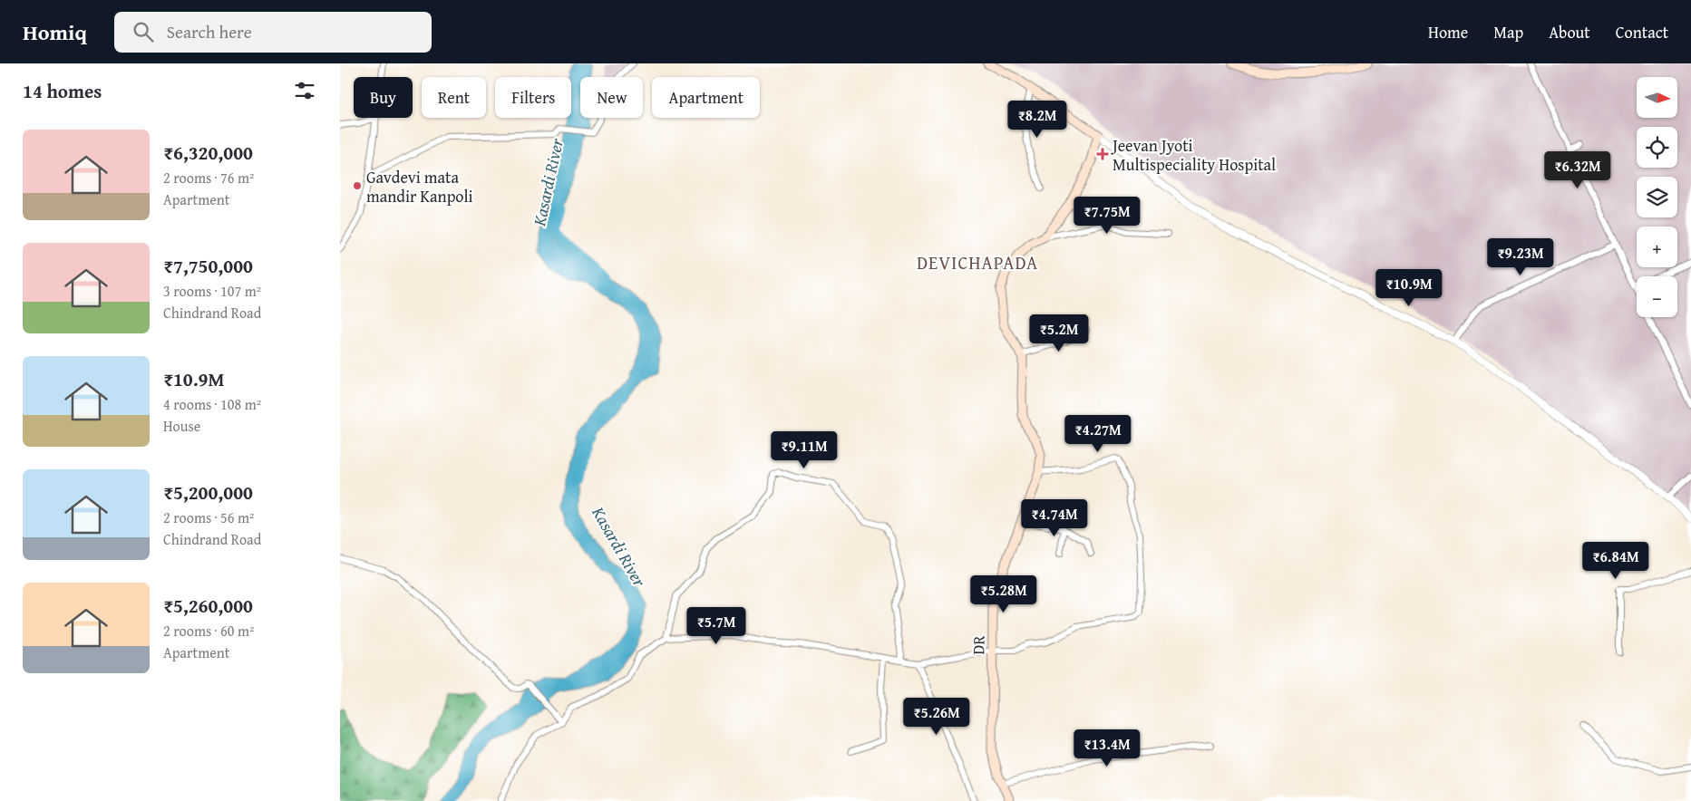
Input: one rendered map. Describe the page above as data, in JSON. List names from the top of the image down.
{
  "streets": {
    "main road": ["DR"]
  },
  "districts": ["DEVICHAPADA"],
  "water": ["Kasardi River"],
  "places": {
    "health": ["Jeevan Jyoti Multispeciality Hospital"],
    "other": ["Gavdevi mata mandir Kanpoli"]
  },
  "north": "right",
  "page": {
    "header": "Homiq",
    "search": "Search here",
    "nav": [
      "Home",
      "Map",
      "About",
      "Contact"
    ],
    "heading": "14 homes",
    "map_buttons": ["+", "−"],
    "chip": [
      "Buy",
      "Rent",
      "Filters",
      "New",
      "Apartment"
    ],
    "price": [
      "₹8.2M",
      "₹6.32M",
      "₹7.75M",
      "₹9.23M",
      "₹10.9M",
      "₹5.2M",
      "₹4.27M",
      "₹9.11M",
      "₹4.74M",
      "₹6.84M",
      "₹5.28M",
      "₹5.7M",
      "₹5.26M",
      "₹13.4M"
    ],
    "list": [
      {
        "name": "₹6,320,000",
        "note": "2 rooms · 76 m² · Apartment"
      },
      {
        "name": "₹7,750,000",
        "note": "3 rooms · 107 m² · Chindrand Road"
      },
      {
        "name": "₹10.9M",
        "note": "4 rooms · 108 m² · House"
      },
      {
        "name": "₹5,200,000",
        "note": "2 rooms · 56 m² · Chindrand Road"
      },
      {
        "name": "₹5,260,000",
        "note": "2 rooms · 60 m² · Apartment"
      }
    ]
  }
}
